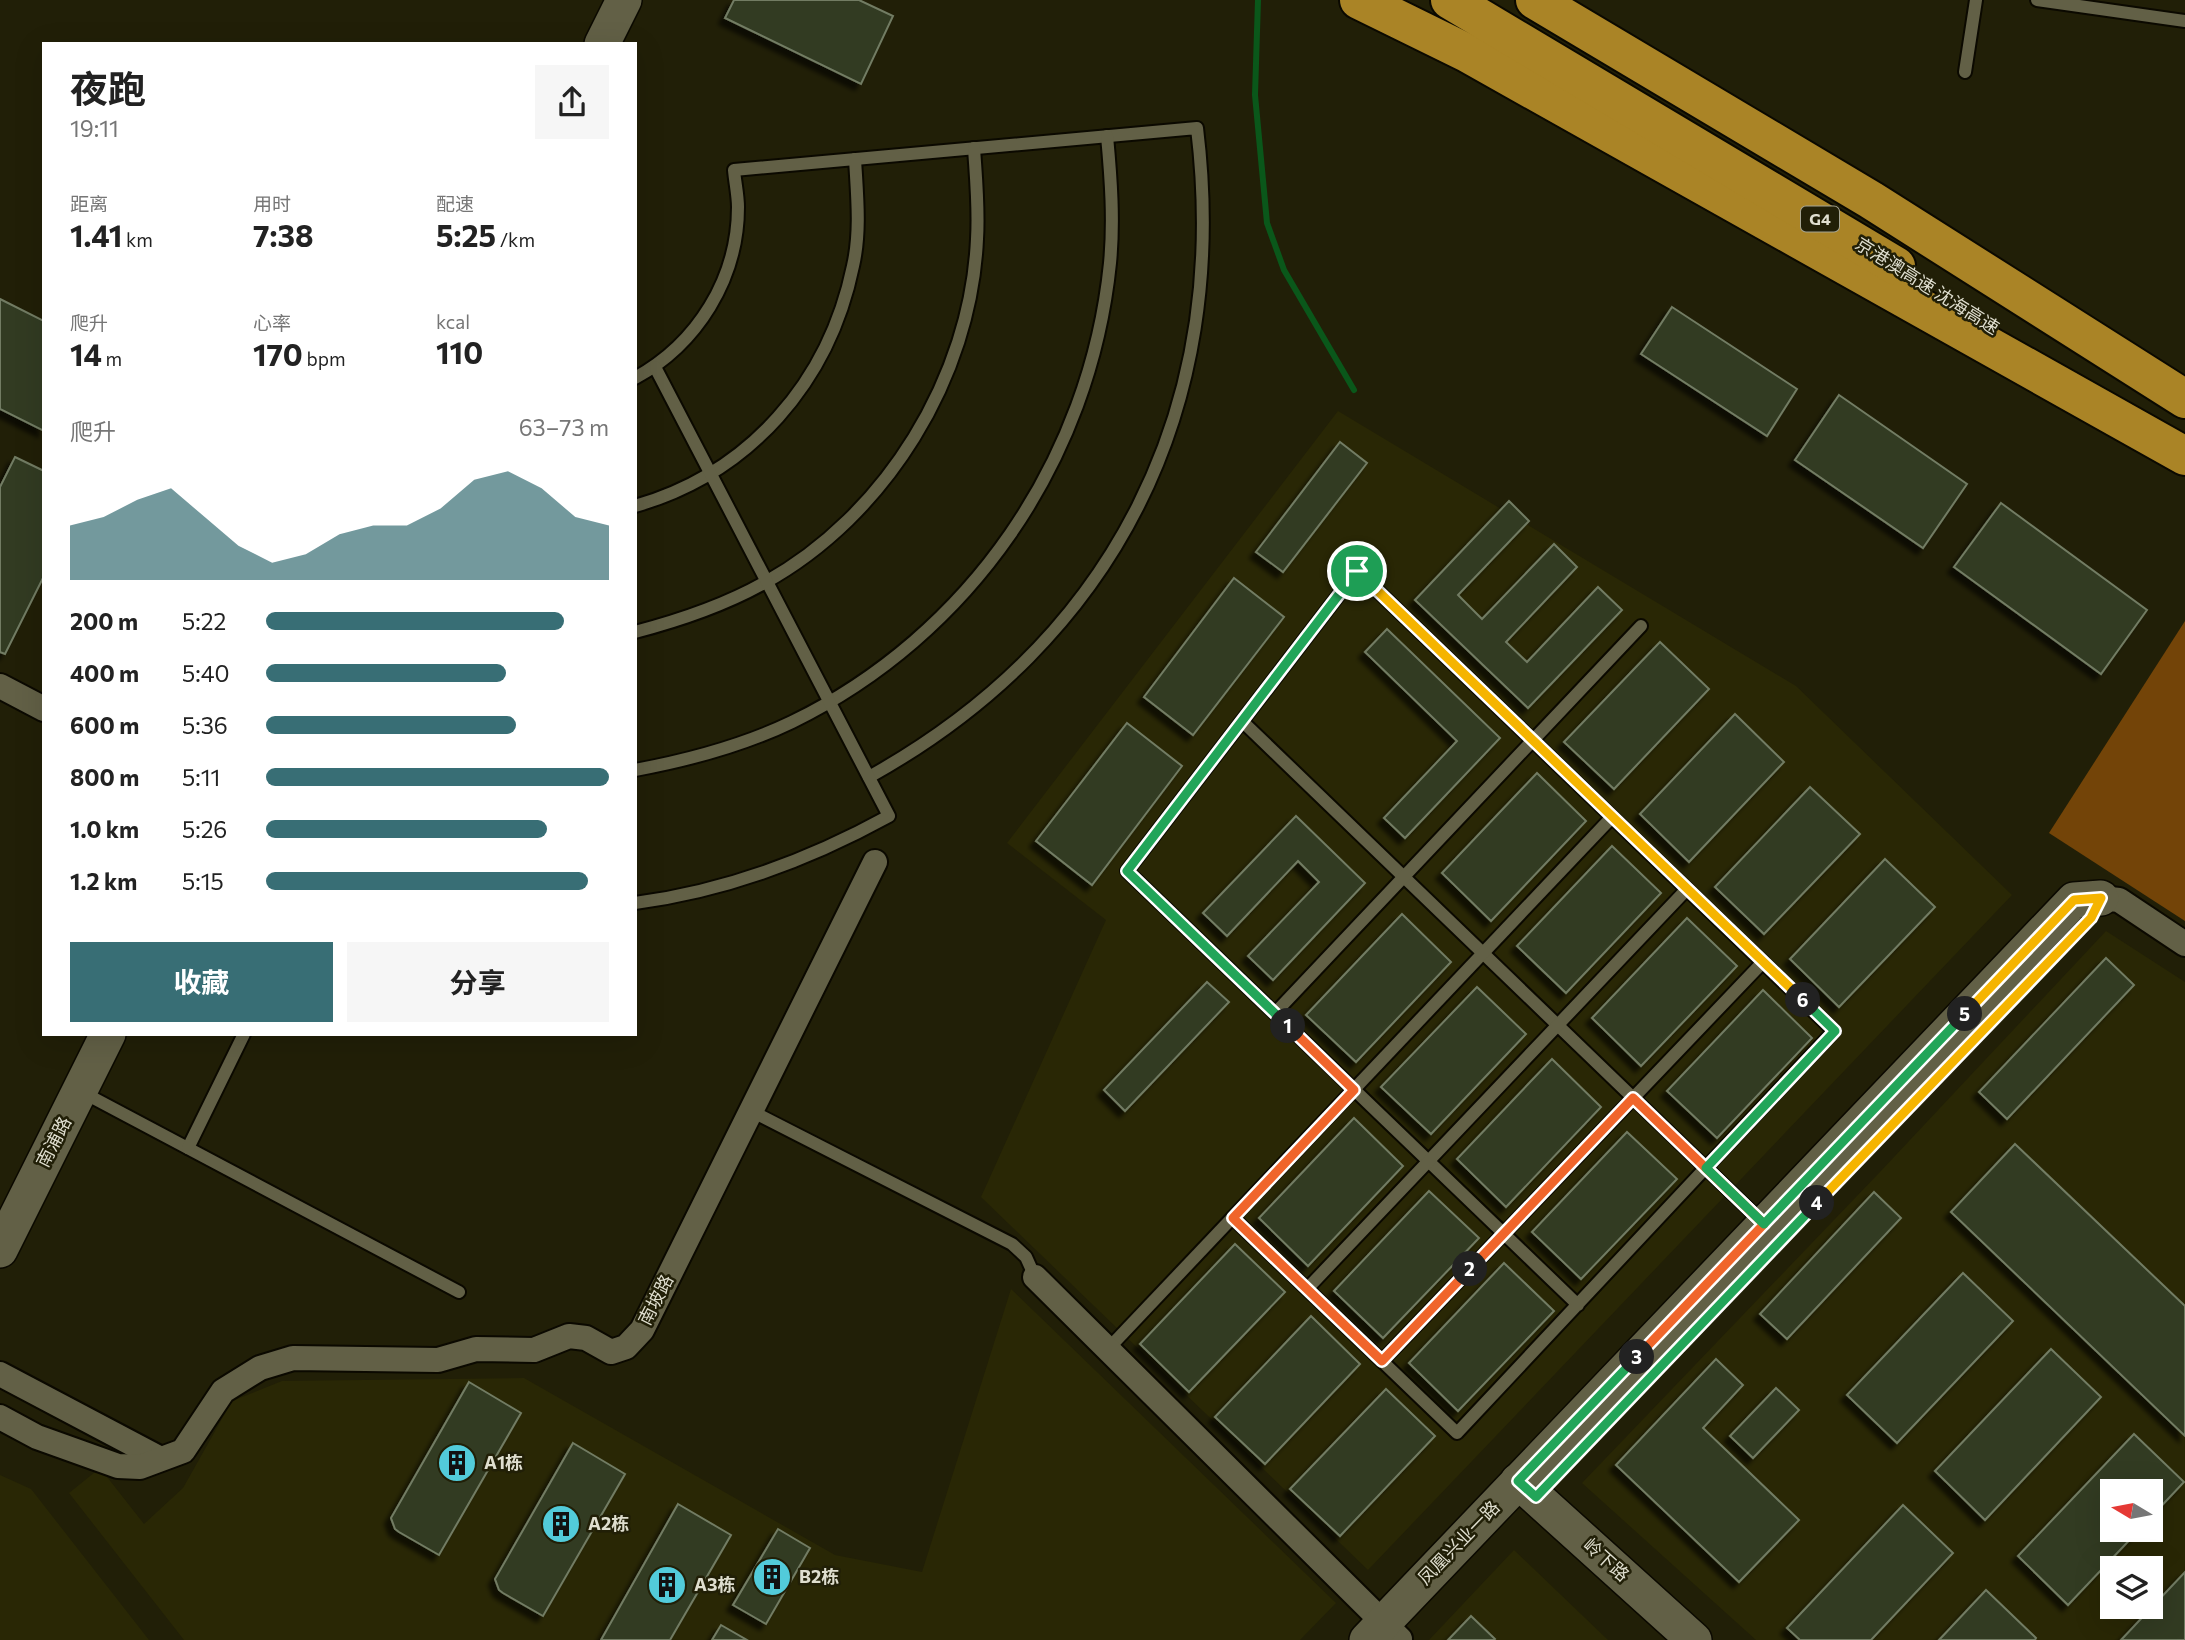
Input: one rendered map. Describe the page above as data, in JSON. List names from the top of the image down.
{
  "streets": {
    "highway": ["G4", "京港澳高速 沈海高速"],
    "street": [
      "南浦路",
      "南坡路",
      "凤凰兴业一路",
      "岭下路"
    ]
  },
  "crossings": [
    ["凤凰兴业一路", "岭下路"]
  ],
  "places": {
    "building": [
      "A1栋",
      "A2栋",
      "B2栋",
      "A3栋"
    ]
  },
  "north": "left",
  "page": {
    "heading": ["夜跑", "19:11"],
    "stats": [
      ["距离", "1.41 km"],
      ["用时", "7:38"],
      ["配速", "5:25 /km"],
      ["爬升", "14 m"],
      ["心率", "170 bpm"],
      ["kcal", "110"]
    ],
    "chart": ["爬升", "63–73 m"],
    "list": [
      {
        "name": "200 m",
        "note": "5:22"
      },
      {
        "name": "400 m",
        "note": "5:40"
      },
      {
        "name": "600 m",
        "note": "5:36"
      },
      {
        "name": "800 m",
        "note": "5:11"
      },
      {
        "name": "1.0 km",
        "note": "5:26"
      },
      {
        "name": "1.2 km",
        "note": "5:15"
      }
    ],
    "buttons": ["收藏", "分享"],
    "pins": [
      "6",
      "5",
      "1",
      "4",
      "2",
      "3"
    ]
  }
}
